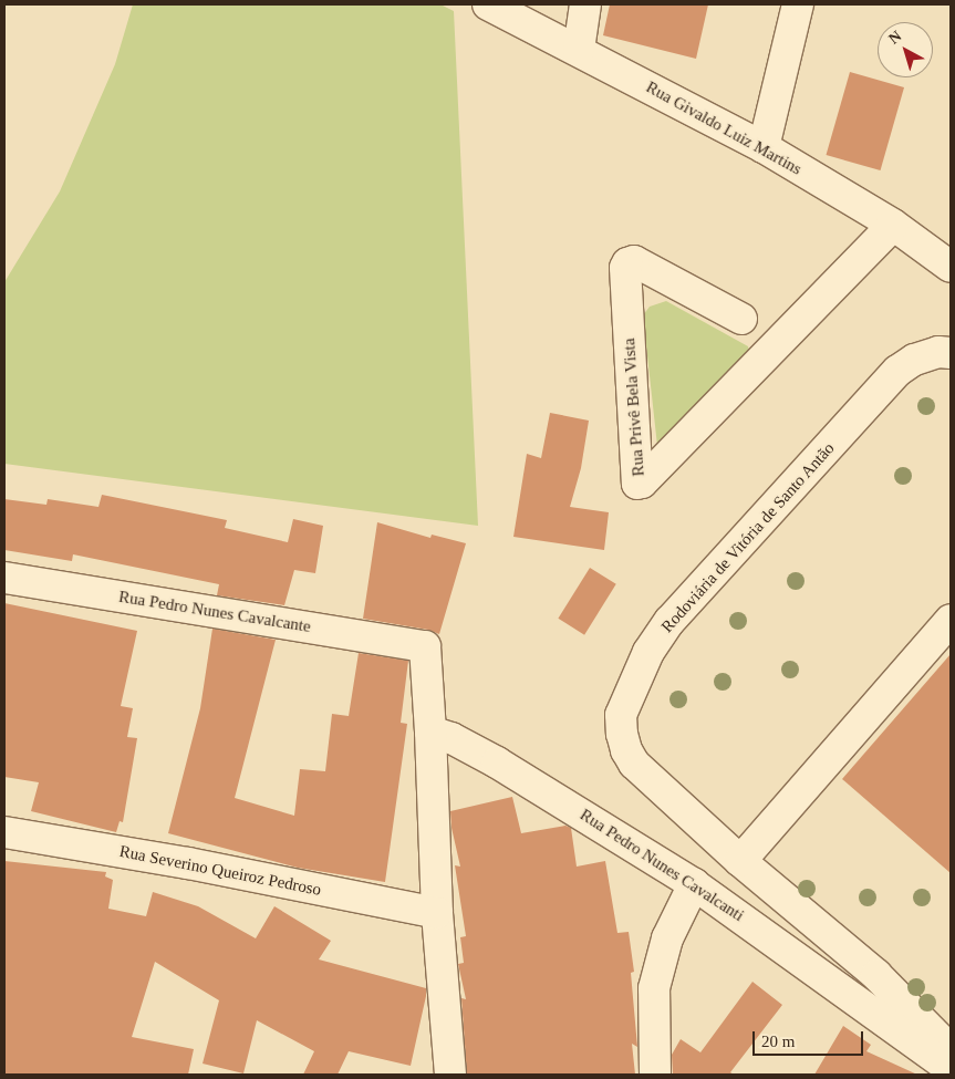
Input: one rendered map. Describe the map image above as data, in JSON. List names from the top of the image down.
{
  "streets": {
    "street": [
      "Rua Givaldo Luiz Martins",
      "Rua Privê Bela Vista",
      "Rodoviária de Vitória de Santo Antão",
      "Rua Pedro Nunes Cavalcante",
      "Rua Pedro Nunes Cavalcanti",
      "Rua Severino Queiroz Pedroso"
    ]
  },
  "crossings": [
    ["Rua Givaldo Luiz Martins", "Rua Privê Bela Vista"],
    ["Rua Pedro Nunes Cavalcante", "Rua Pedro Nunes Cavalcanti"]
  ],
  "scale_bar": "20 m",
  "north": "top left"
}
